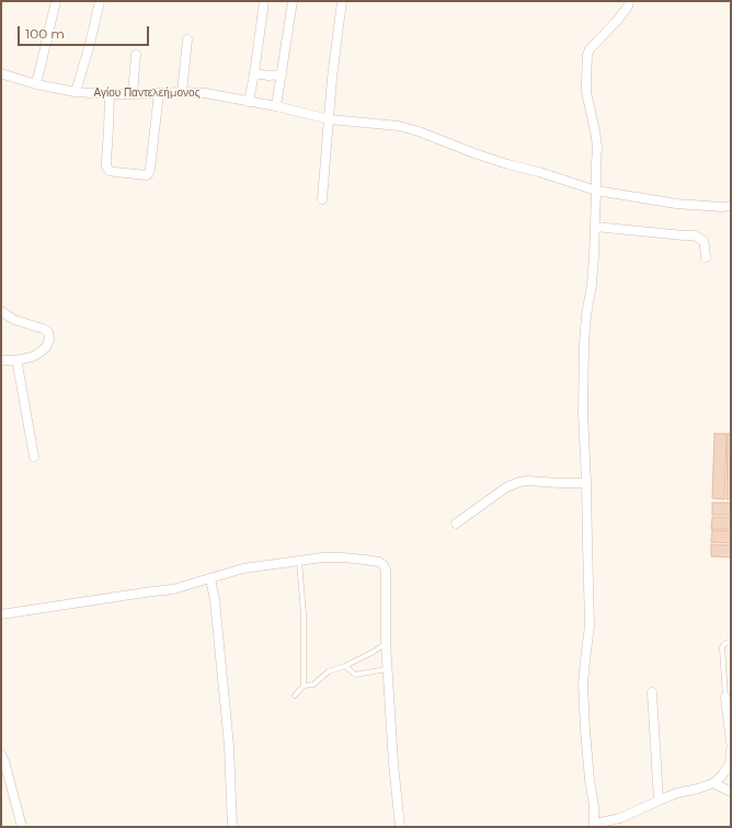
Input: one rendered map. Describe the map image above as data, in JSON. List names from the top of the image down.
{
  "streets": {
    "street": ["Αγίου Παντελεήμονος"]
  },
  "scale_bar": "100 m"
}
